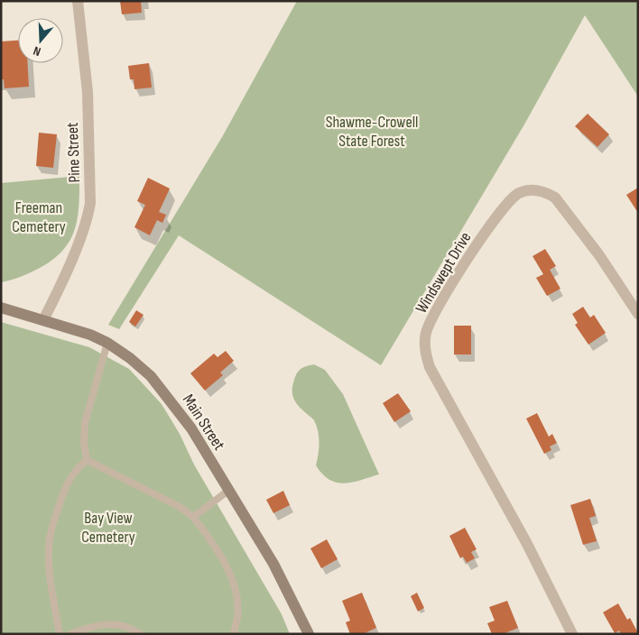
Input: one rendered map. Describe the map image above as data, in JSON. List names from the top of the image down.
{
  "streets": {
    "main road": ["Main Street"],
    "street": ["Pine Street", "Windswept Drive"]
  },
  "crossings": [
    ["Pine Street", "Main Street"]
  ],
  "parks": ["Shawme-Crowell State Forest", "Freeman Cemetery", "Bay View Cemetery"],
  "north": "bottom"
}
